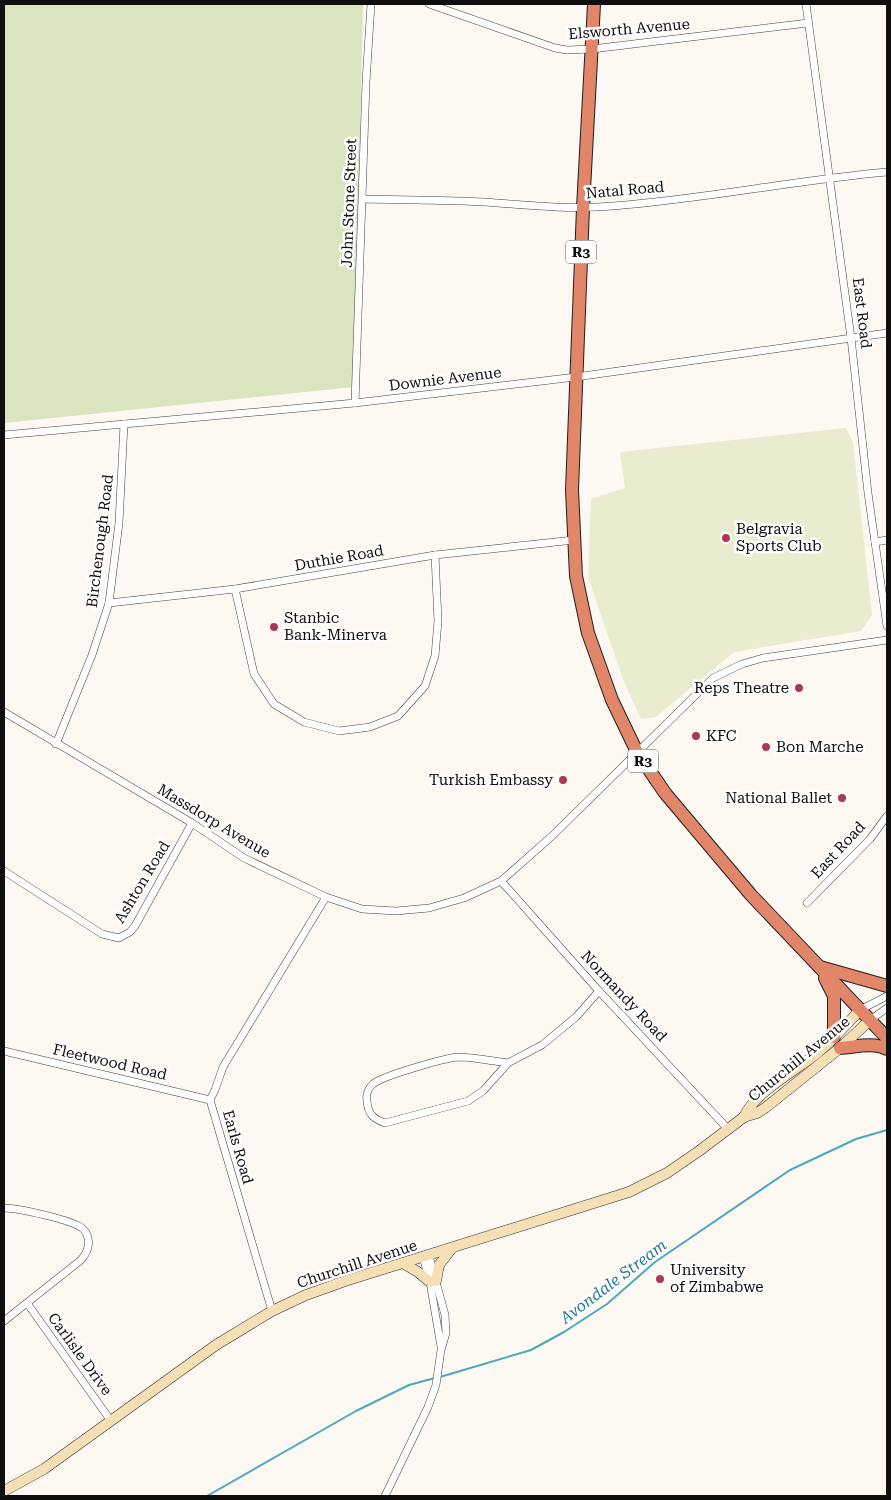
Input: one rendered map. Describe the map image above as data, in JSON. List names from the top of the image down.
{
  "streets": {
    "highway": ["R3"],
    "main road": ["Churchill Avenue"],
    "street": [
      "Elsworth Avenue",
      "Natal Road",
      "John Stone Street",
      "East Road",
      "Downie Avenue",
      "Birchenough Road",
      "Duthie Road",
      "Massdorp Avenue",
      "Ashton Road",
      "Normandy Road",
      "Fleetwood Road",
      "Earls Road",
      "Carlisle Drive"
    ]
  },
  "crossings": [
    ["Elsworth Avenue", "R3"],
    ["Elsworth Avenue", "East Road"],
    ["Natal Road", "John Stone Street"],
    ["Natal Road", "R3"],
    ["Natal Road", "East Road"],
    ["John Stone Street", "Downie Avenue"],
    ["R3", "Downie Avenue"],
    ["R3", "Duthie Road"],
    ["R3", "Massdorp Avenue"],
    ["R3", "Churchill Avenue"],
    ["East Road", "Downie Avenue"],
    ["Downie Avenue", "Birchenough Road"],
    ["Birchenough Road", "Duthie Road"],
    ["Birchenough Road", "Massdorp Avenue"],
    ["Massdorp Avenue", "Ashton Road"],
    ["Massdorp Avenue", "Normandy Road"],
    ["Massdorp Avenue", "Earls Road"],
    ["Normandy Road", "Churchill Avenue"],
    ["Churchill Avenue", "Earls Road"],
    ["Churchill Avenue", "Carlisle Drive"],
    ["Fleetwood Road", "Earls Road"]
  ],
  "water": ["Avondale Stream"],
  "places": [
    "Belgravia Sports Club",
    "Stanbic Bank-Minerva",
    "Reps Theatre",
    "KFC",
    "Bon Marche",
    "Turkish Embassy",
    "National Ballet",
    "University of Zimbabwe"
  ]
}
